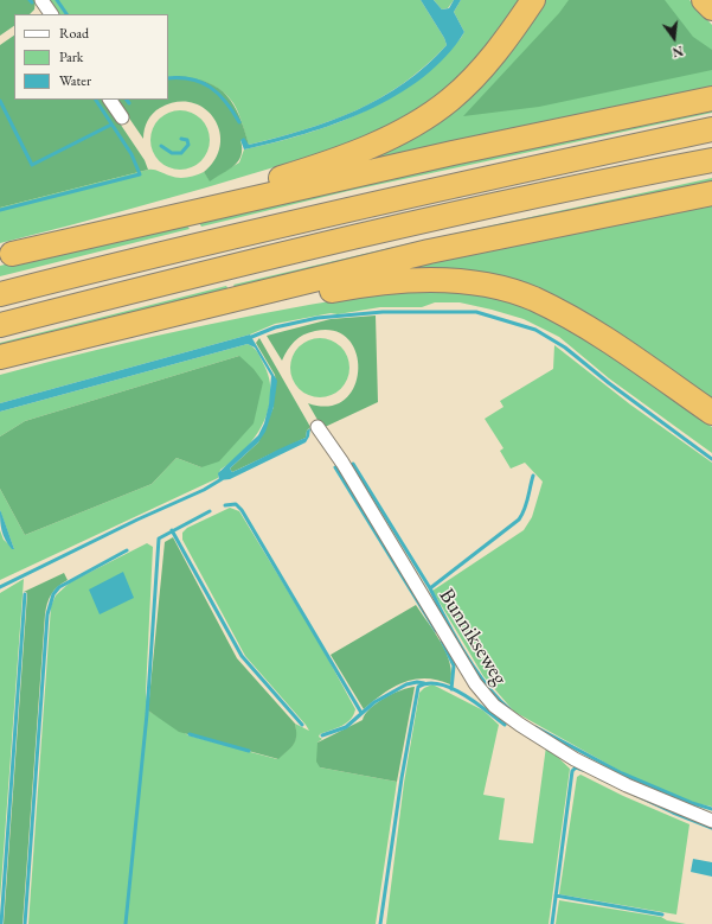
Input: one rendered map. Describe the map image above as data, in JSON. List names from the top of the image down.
{
  "streets": {
    "street": ["Bunnikseweg"]
  },
  "legend": ["Road", "Park", "Water"],
  "north": "bottom"
}
